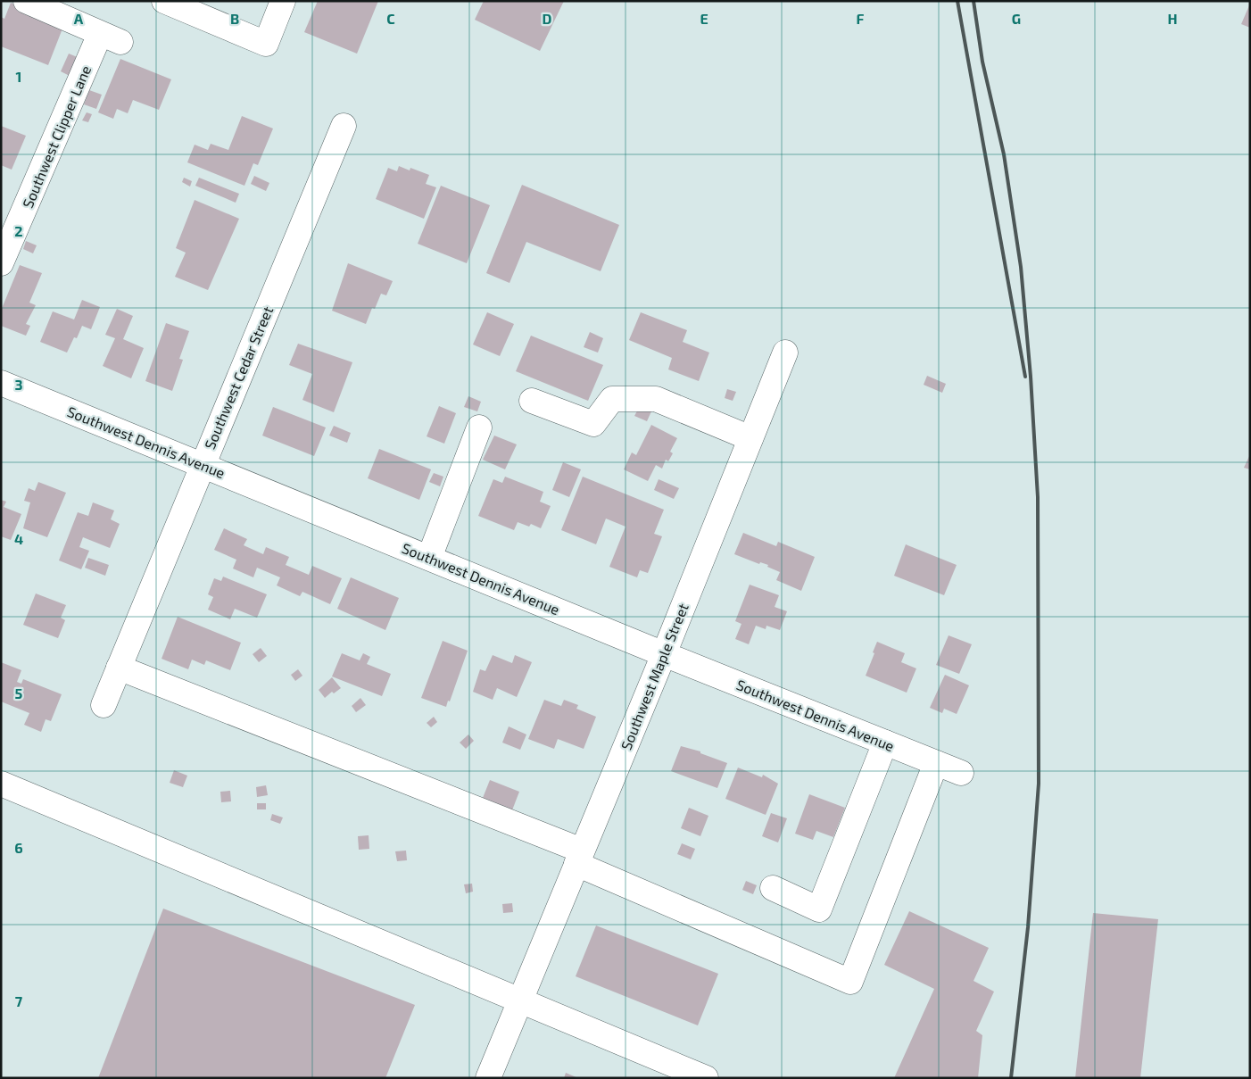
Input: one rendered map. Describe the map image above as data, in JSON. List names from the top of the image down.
{
  "streets": {
    "street": [
      "Southwest Clipper Lane",
      "Southwest Cedar Street",
      "Southwest Dennis Avenue",
      "Southwest Maple Street"
    ]
  },
  "crossings": [
    ["Southwest Cedar Street", "Southwest Dennis Avenue"],
    ["Southwest Dennis Avenue", "Southwest Maple Street"]
  ],
  "grid": {
    "columns": [
      "A",
      "B",
      "C",
      "D",
      "E",
      "F",
      "G",
      "H"
    ],
    "rows": [
      "1",
      "2",
      "3",
      "4",
      "5",
      "6",
      "7"
    ]
  }
}
